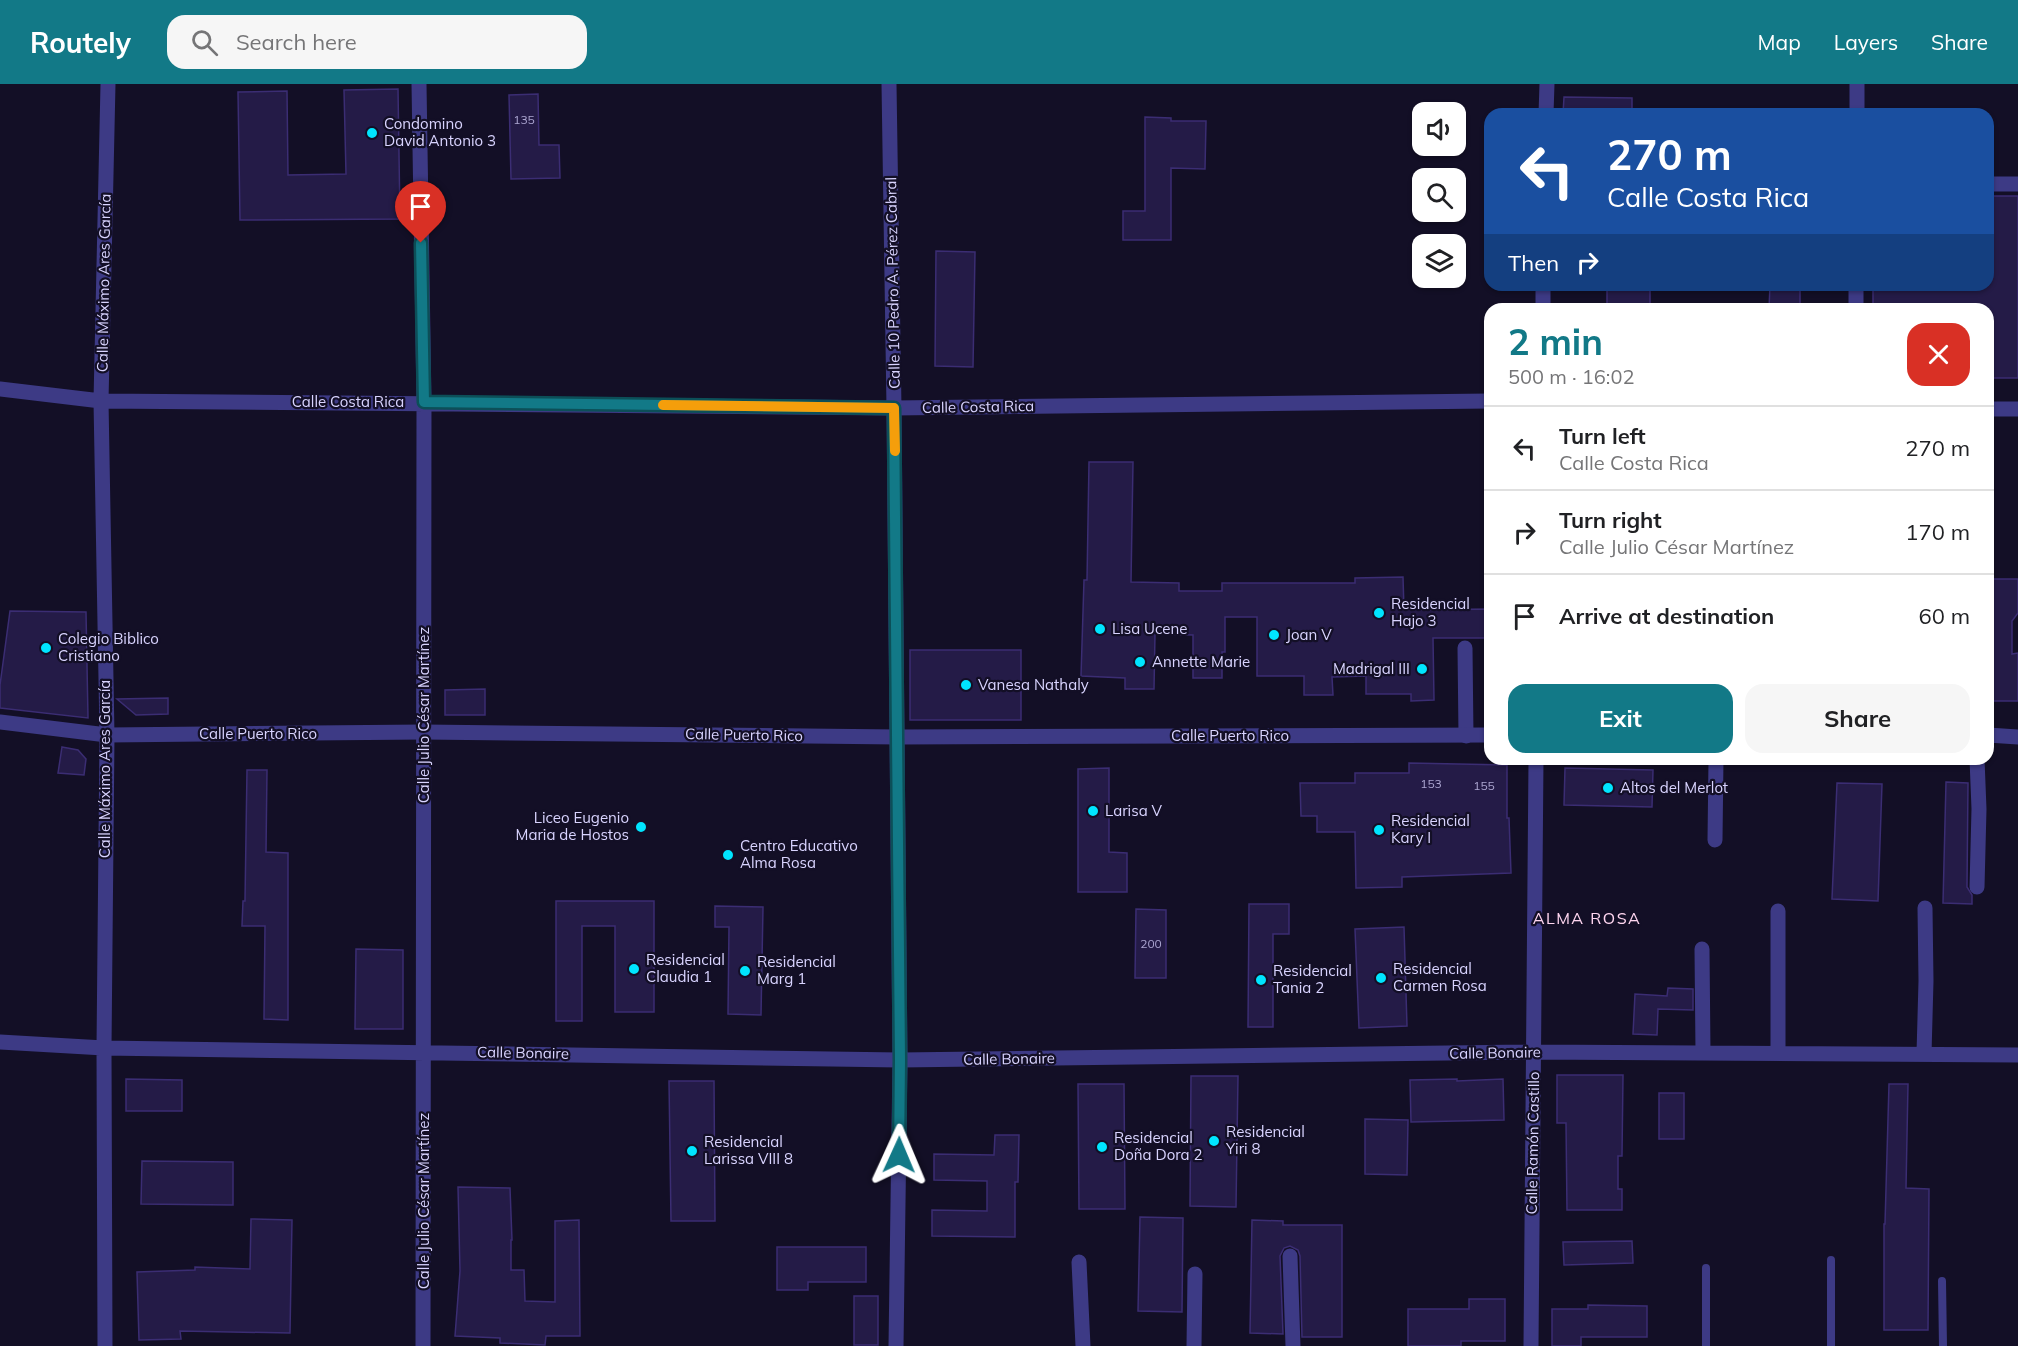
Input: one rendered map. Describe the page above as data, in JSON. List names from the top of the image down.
{
  "streets": {
    "street": [
      "Calle Máximo Ares García",
      "Calle 10 Pedro A. Pérez Cabral",
      "Calle Costa Rica",
      "Calle Julio César Martínez",
      "Calle Puerto Rico",
      "Calle Bonaire",
      "Calle Ramón Castillo"
    ]
  },
  "crossings": [
    ["Calle Máximo Ares García", "Calle Costa Rica"],
    ["Calle Máximo Ares García", "Calle Puerto Rico"],
    ["Calle Máximo Ares García", "Calle Bonaire"],
    ["Calle 10 Pedro A. Pérez Cabral", "Calle Costa Rica"],
    ["Calle 10 Pedro A. Pérez Cabral", "Calle Puerto Rico"],
    ["Calle 10 Pedro A. Pérez Cabral", "Calle Bonaire"],
    ["Calle Costa Rica", "Calle Julio César Martínez"],
    ["Calle Julio César Martínez", "Calle Puerto Rico"],
    ["Calle Julio César Martínez", "Calle Bonaire"],
    ["Calle Bonaire", "Calle Ramón Castillo"]
  ],
  "districts": ["ALMA ROSA"],
  "places": [
    "Condomino David Antonio 3",
    "Residencial Hajo 3",
    "Lisa Ucene",
    "Joan V",
    "Colegio Biblico Cristiano",
    "Annette Marie",
    "Madrigal III",
    "Vanesa Nathaly",
    "Altos del Merlot",
    "Larisa V",
    "Liceo Eugenio Maria de Hostos",
    "Residencial Kary I",
    "Centro Educativo Alma Rosa",
    "Residencial Claudia 1",
    "Residencial Marg 1",
    "Residencial Carmen Rosa",
    "Residencial Tania 2",
    "Residencial Yiri 8",
    "Residencial Doña Dora 2",
    "Residencial Larissa VIII 8"
  ],
  "house_numbers": [
    "135",
    "153",
    "155",
    "200"
  ],
  "page": {
    "header": "Routely",
    "search": "Search here",
    "nav": ["Map", "Layers", "Share"],
    "turn": ["270 m", "Calle Costa Rica"],
    "then": "Then",
    "heading": ["2 min", "500 m · 16:02"],
    "list": [
      {
        "name": "Turn left",
        "note": "Calle Costa Rica",
        "value": "270 m"
      },
      {
        "name": "Turn right",
        "note": "Calle Julio César Martínez",
        "value": "170 m"
      },
      {
        "name": "Arrive at destination",
        "value": "60 m"
      }
    ],
    "buttons": ["Exit", "Share"]
  }
}
